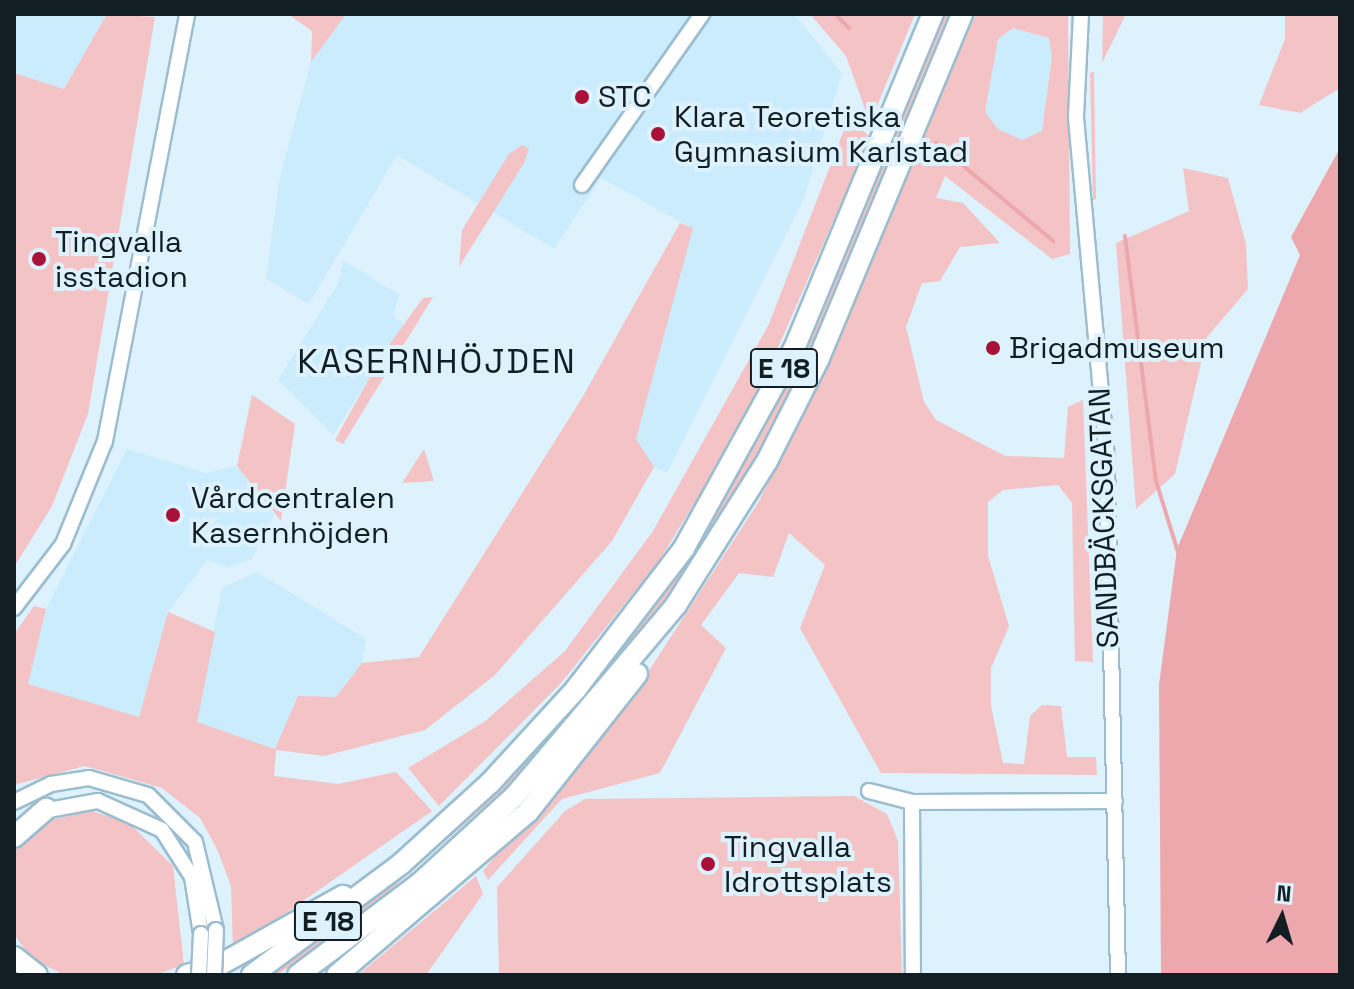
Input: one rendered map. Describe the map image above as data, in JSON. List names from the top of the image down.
{
  "streets": {
    "highway": ["E 18"],
    "street": ["SANDBÄCKSGATAN"]
  },
  "districts": ["KASERNHÖJDEN"],
  "places": [
    "STC",
    "Klara Teoretiska Gymnasium Karlstad",
    "Tingvalla isstadion",
    "Brigadmuseum",
    "Vårdcentralen Kasernhöjden",
    "Tingvalla Idrottsplats"
  ],
  "north": "top"
}
